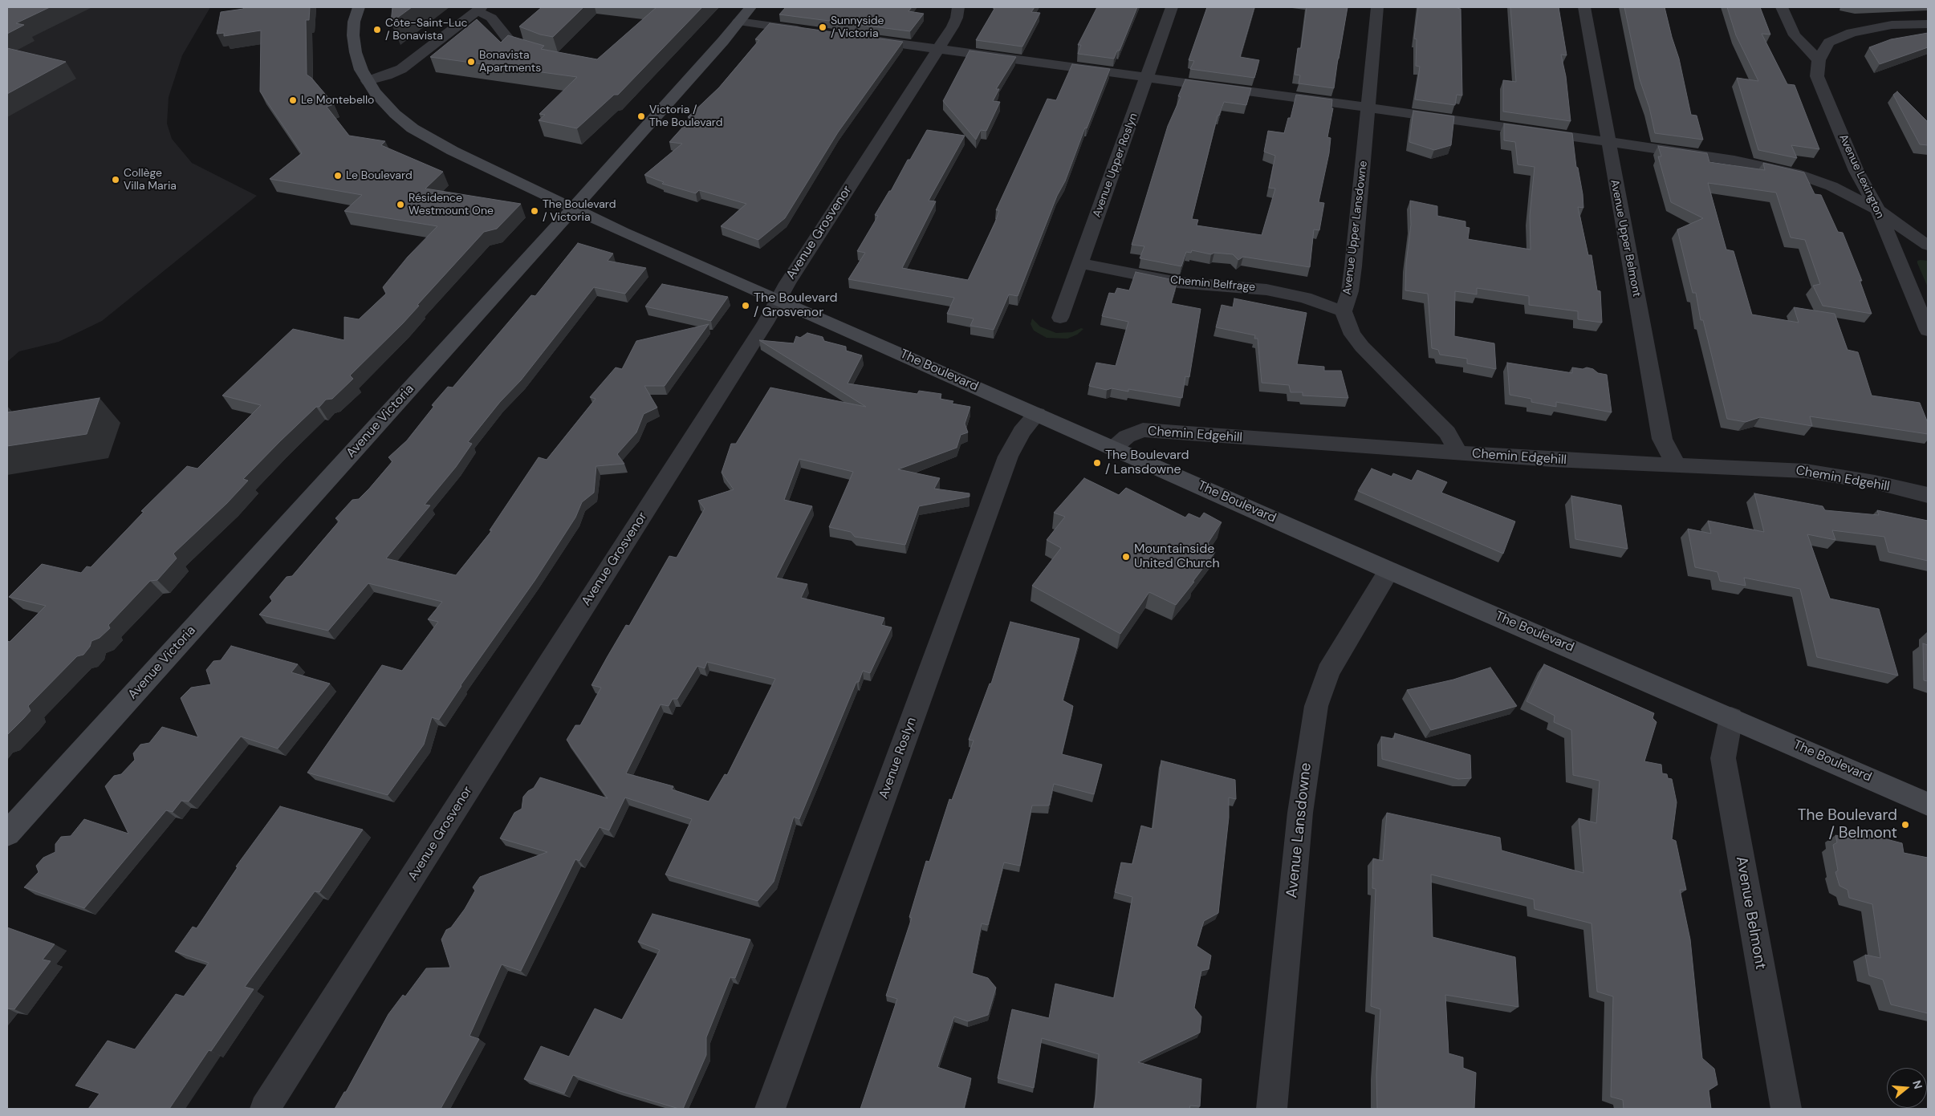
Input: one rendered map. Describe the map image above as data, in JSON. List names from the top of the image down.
{
  "streets": {
    "main road": ["The Boulevard", "Avenue Victoria"],
    "street": [
      "Avenue Upper Roslyn",
      "Avenue Lexington",
      "Avenue Upper Lansdowne",
      "Avenue Grosvenor",
      "Avenue Upper Belmont",
      "Chemin Belfrage",
      "Chemin Edgehill",
      "Avenue Roslyn",
      "Avenue Lansdowne",
      "Avenue Belmont"
    ]
  },
  "crossings": [
    ["Avenue Upper Roslyn", "Chemin Belfrage"],
    ["Avenue Upper Lansdowne", "Chemin Belfrage"],
    ["Avenue Upper Lansdowne", "Chemin Edgehill"],
    ["Avenue Grosvenor", "The Boulevard"],
    ["Avenue Upper Belmont", "Chemin Edgehill"],
    ["The Boulevard", "Avenue Victoria"],
    ["The Boulevard", "Chemin Edgehill"],
    ["The Boulevard", "Avenue Roslyn"],
    ["The Boulevard", "Avenue Lansdowne"],
    ["The Boulevard", "Avenue Belmont"]
  ],
  "places": [
    "Sunnyside / Victoria",
    "Côte-Saint-Luc / Bonavista",
    "Bonavista Apartments",
    "Le Montebello",
    "Victoria / The Boulevard",
    "Le Boulevard",
    "Collège Villa Maria",
    "Résidence Westmount One",
    "The Boulevard / Victoria",
    "The Boulevard / Grosvenor",
    "The Boulevard / Lansdowne",
    "Mountainside United Church",
    "The Boulevard / Belmont"
  ],
  "north": "right"
}
